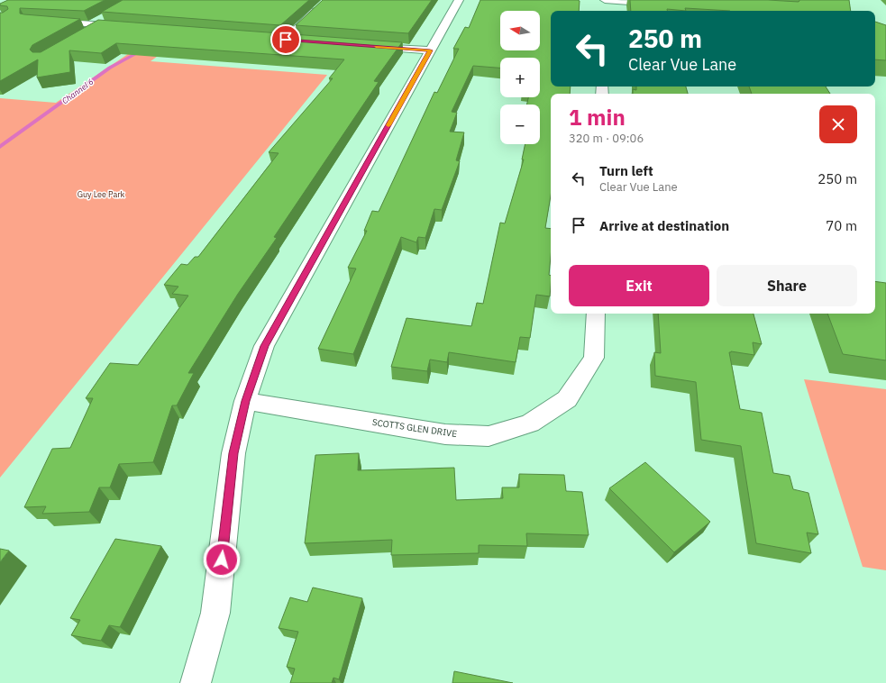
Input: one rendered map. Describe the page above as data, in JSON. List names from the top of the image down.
{
  "streets": {
    "street": ["SCOTTS GLEN DRIVE"]
  },
  "water": ["Channel 6"],
  "parks": ["Guy Lee Park"],
  "north": "left",
  "page": {
    "map_buttons": ["+", "−"],
    "turn": ["250 m", "Clear Vue Lane"],
    "heading": ["1 min", "320 m · 09:06"],
    "list": [
      {
        "name": "Turn left",
        "note": "Clear Vue Lane",
        "value": "250 m"
      },
      {
        "name": "Arrive at destination",
        "value": "70 m"
      }
    ],
    "buttons": ["Exit", "Share"]
  }
}
